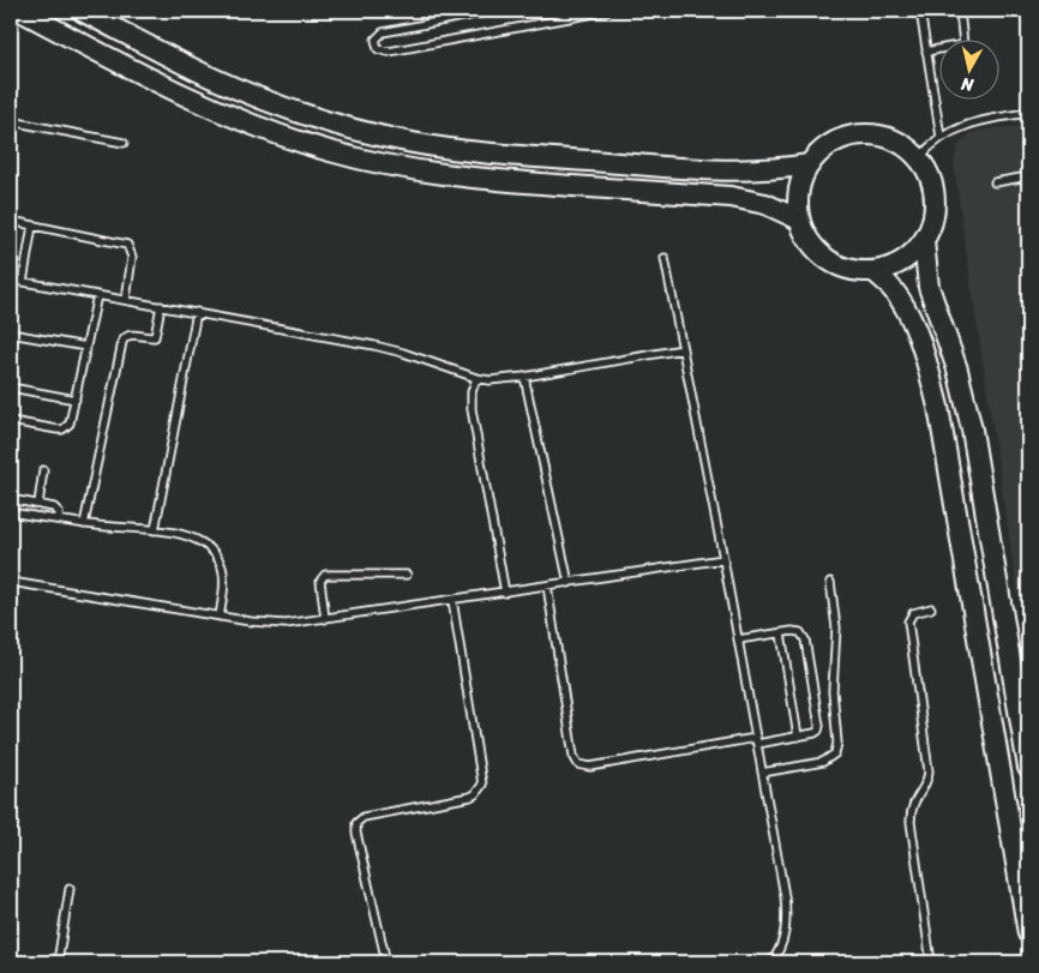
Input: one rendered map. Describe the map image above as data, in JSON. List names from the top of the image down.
{
  "north": "bottom"
}
